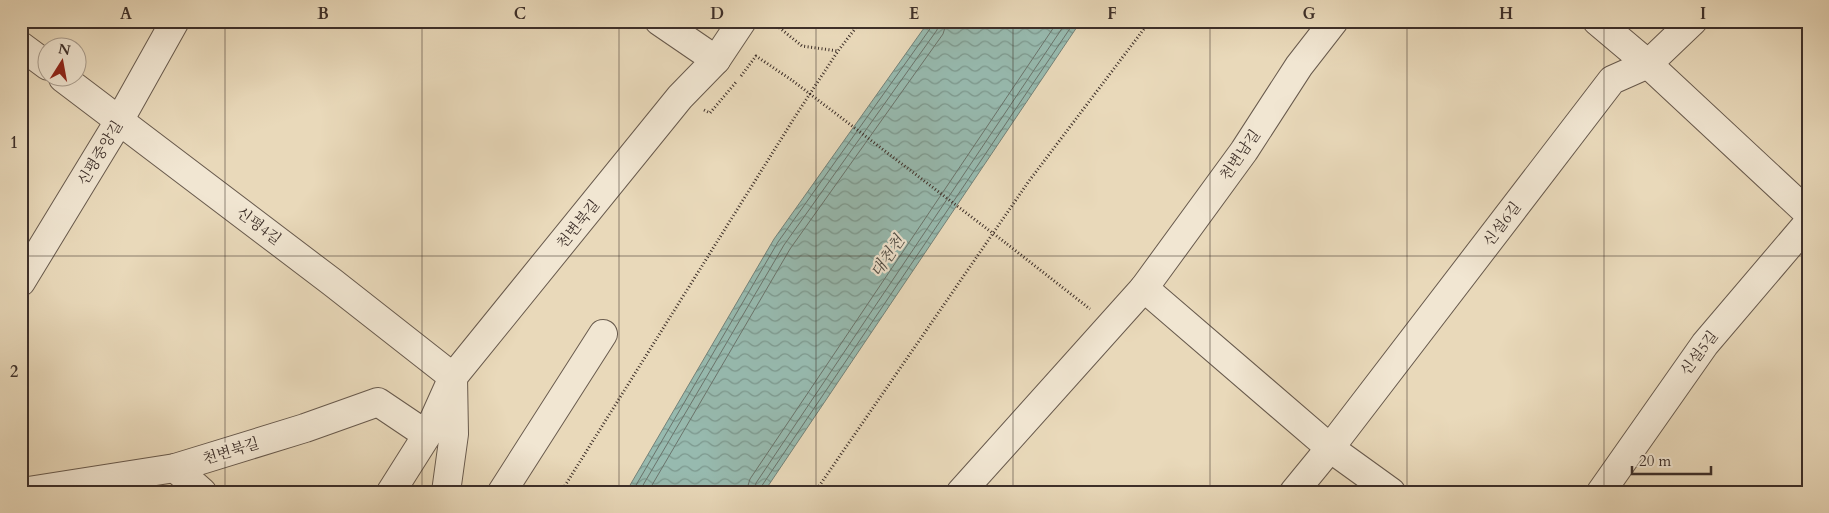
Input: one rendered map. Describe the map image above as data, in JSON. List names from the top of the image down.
{
  "streets": {
    "street": [
      "신평중앙길",
      "천변남길",
      "천변북길",
      "신설6길",
      "신평4길",
      "신설5길"
    ]
  },
  "crossings": [
    ["신평중앙길", "신평4길"],
    ["천변북길", "신평4길"]
  ],
  "water": ["대천천"],
  "scale_bar": "20 m",
  "north": "top",
  "grid": {
    "columns": [
      "A",
      "B",
      "C",
      "D",
      "E",
      "F",
      "G",
      "H",
      "I"
    ],
    "rows": ["1", "2"]
  }
}
